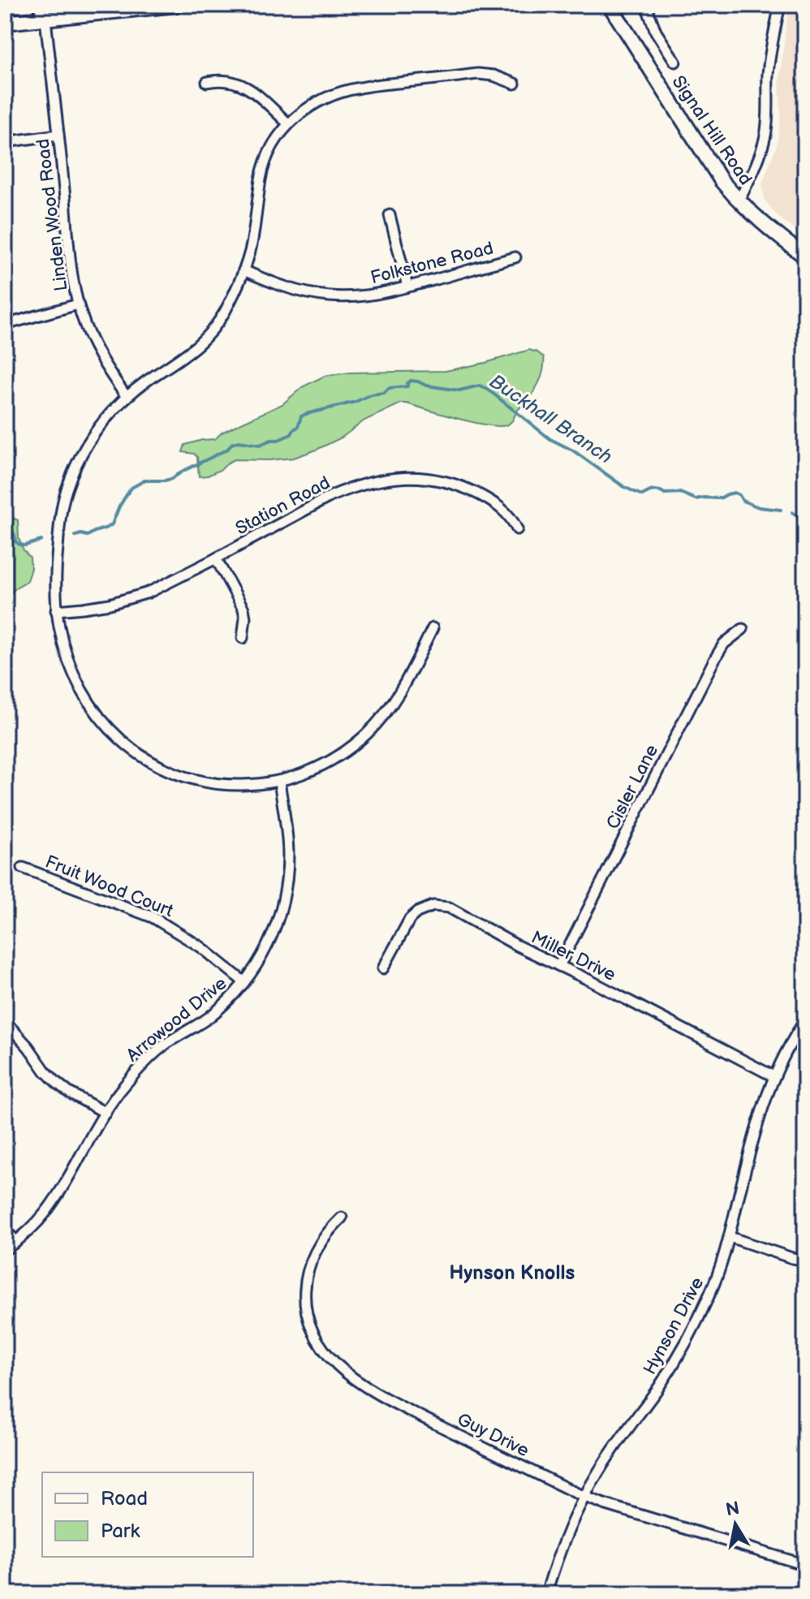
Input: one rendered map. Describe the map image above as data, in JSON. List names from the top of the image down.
{
  "streets": {
    "main road": ["Signal Hill Road"],
    "street": [
      "Linden Wood Road",
      "Folkstone Road",
      "Station Road",
      "Cisler Lane",
      "Fruit Wood Court",
      "Miller Drive",
      "Arrowood Drive",
      "Hynson Drive",
      "Guy Drive"
    ]
  },
  "crossings": [
    ["Cisler Lane", "Miller Drive"],
    ["Fruit Wood Court", "Arrowood Drive"],
    ["Miller Drive", "Hynson Drive"],
    ["Hynson Drive", "Guy Drive"]
  ],
  "districts": ["Hynson Knolls"],
  "water": ["Buckhall Branch"],
  "legend": ["Road", "Park"],
  "north": "top"
}
